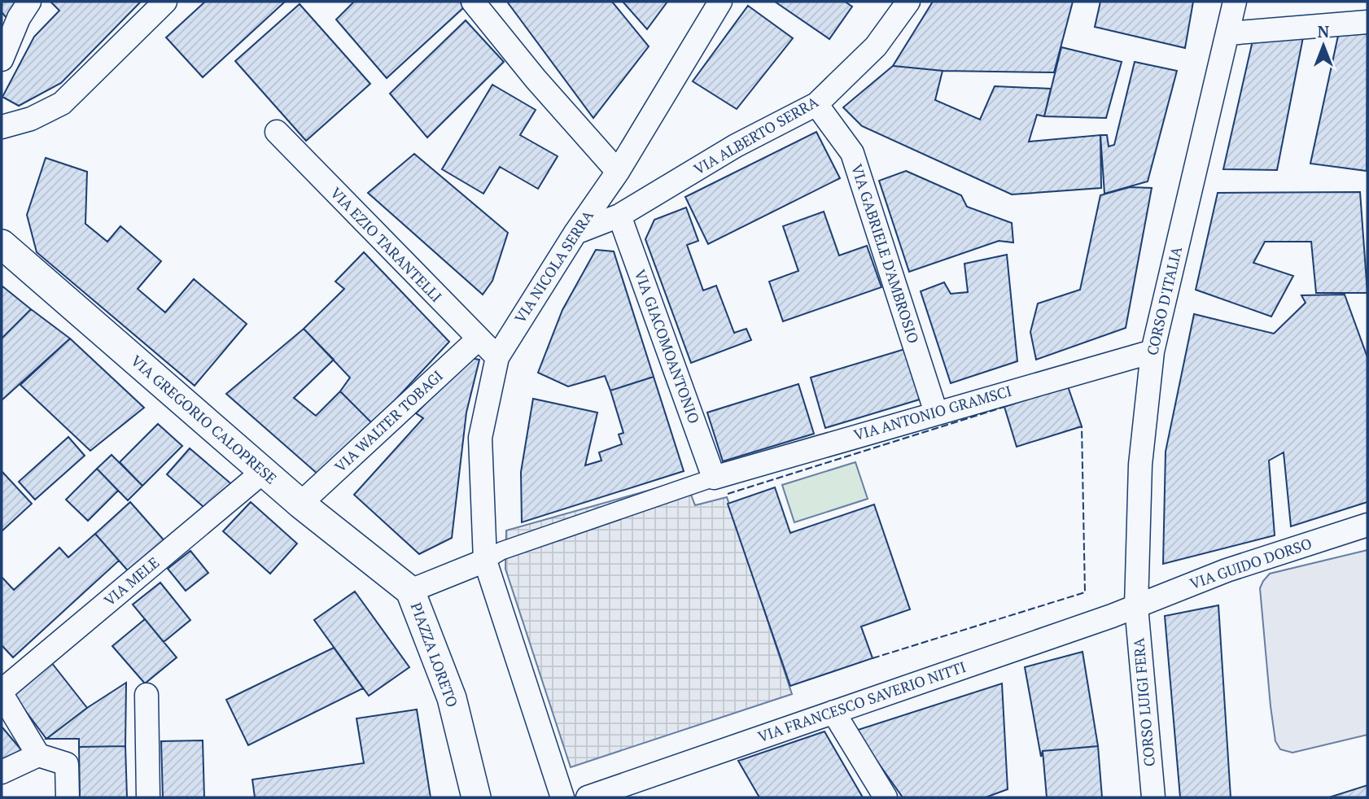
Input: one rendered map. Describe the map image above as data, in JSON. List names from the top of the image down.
{
  "streets": {
    "street": [
      "VIA ALBERTO SERRA",
      "VIA EZIO TARANTELLI",
      "VIA GABRIELE D'AMBROSIO",
      "VIA NICOLA SERRA",
      "CORSO D'ITALIA",
      "VIA GIACOMOANTONIO",
      "VIA ANTONIO GRAMSCI",
      "VIA GREGORIO CALOPRESE",
      "VIA WALTER TOBAGI",
      "VIA GUIDO DORSO",
      "VIA MELE",
      "PIAZZA LORETO",
      "VIA FRANCESCO SAVERIO NITTI",
      "CORSO LUIGI FERA"
    ]
  },
  "crossings": [
    ["VIA ALBERTO SERRA", "VIA GABRIELE D'AMBROSIO"],
    ["VIA ALBERTO SERRA", "VIA NICOLA SERRA"],
    ["VIA ALBERTO SERRA", "VIA GIACOMOANTONIO"],
    ["VIA EZIO TARANTELLI", "VIA NICOLA SERRA"],
    ["VIA EZIO TARANTELLI", "VIA WALTER TOBAGI"],
    ["VIA GABRIELE D'AMBROSIO", "VIA ANTONIO GRAMSCI"],
    ["VIA NICOLA SERRA", "PIAZZA LORETO"],
    ["CORSO D'ITALIA", "VIA ANTONIO GRAMSCI"],
    ["CORSO D'ITALIA", "VIA GUIDO DORSO"],
    ["CORSO D'ITALIA", "VIA FRANCESCO SAVERIO NITTI"],
    ["CORSO D'ITALIA", "CORSO LUIGI FERA"],
    ["VIA GIACOMOANTONIO", "VIA ANTONIO GRAMSCI"],
    ["VIA GIACOMOANTONIO", "PIAZZA LORETO"],
    ["VIA ANTONIO GRAMSCI", "PIAZZA LORETO"],
    ["VIA GREGORIO CALOPRESE", "VIA WALTER TOBAGI"],
    ["VIA GREGORIO CALOPRESE", "VIA MELE"],
    ["VIA GREGORIO CALOPRESE", "PIAZZA LORETO"],
    ["VIA GUIDO DORSO", "VIA FRANCESCO SAVERIO NITTI"],
    ["VIA GUIDO DORSO", "CORSO LUIGI FERA"],
    ["VIA FRANCESCO SAVERIO NITTI", "CORSO LUIGI FERA"]
  ],
  "north": "top"
}
